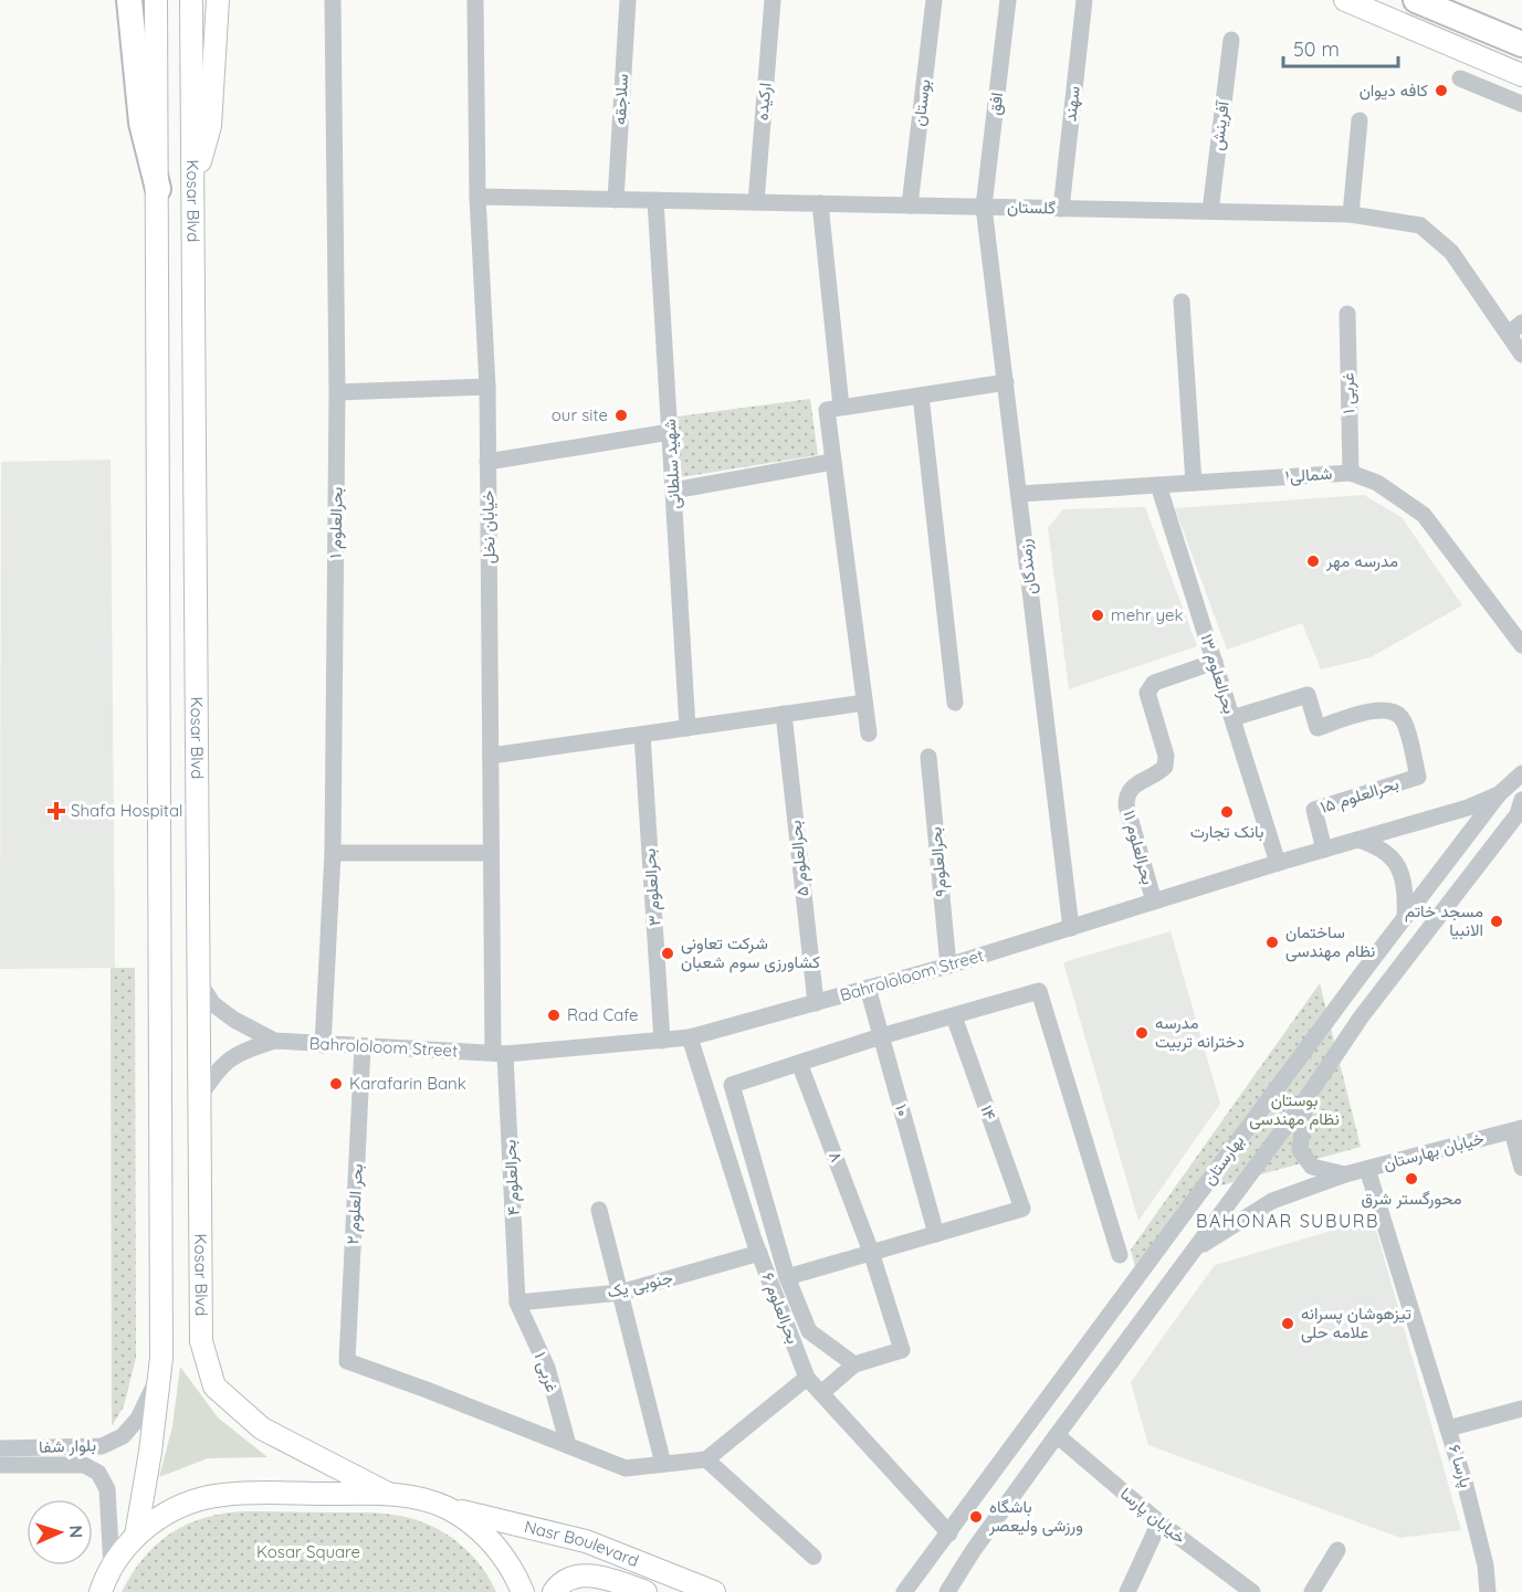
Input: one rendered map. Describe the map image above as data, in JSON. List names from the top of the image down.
{
  "streets": {
    "main road": ["Kosar Blvd", "Nasr Boulevard"],
    "street": [
      "سلاجقه",
      "ارکیده",
      "بوستان",
      "افق",
      "سهند",
      "آفرینش",
      "گلستان",
      "غربی ۱",
      "شهید سلطانی",
      "شمالی۱",
      "بحرالعلوم ۱",
      "خیابان نخل",
      "رزمندگان",
      "بحرالعلوم ۱۳",
      "بحرالعلوم ۱۵",
      "بحرالعلوم ۱۱",
      "بحرالعلوم ۵",
      "بحرالعلوم۹",
      "بحرالعلوم ۳",
      "Bahrololoom Street",
      "۱۰",
      "۱۴",
      "خیابان بهارستان",
      "۸",
      "بهارستان",
      "بحرالعلوم ۴",
      "بحر العلوم ۲",
      "جنوبی یک",
      "بحرالعلوم ۶",
      "بلوار شفا",
      "پارسا ۶",
      "خیابان پارسا"
    ]
  },
  "crossings": [
    ["سلاجقه", "گلستان"],
    ["ارکیده", "گلستان"],
    ["بوستان", "گلستان"],
    ["افق", "گلستان"],
    ["افق", "رزمندگان"],
    ["سهند", "گلستان"],
    ["آفرینش", "گلستان"],
    ["گلستان", "شهید سلطانی"],
    ["گلستان", "خیابان نخل"],
    ["گلستان", "رزمندگان"],
    ["غربی ۱", "شمالی۱"],
    ["غربی ۱", "بحرالعلوم ۴"],
    ["غربی ۱", "بحر العلوم ۲"],
    ["غربی ۱", "جنوبی یک"],
    ["شمالی۱", "رزمندگان"],
    ["شمالی۱", "بحرالعلوم ۱۳"],
    ["بحرالعلوم ۱", "Bahrololoom Street"],
    ["خیابان نخل", "Bahrololoom Street"],
    ["خیابان نخل", "بحرالعلوم ۴"],
    ["رزمندگان", "Bahrololoom Street"],
    ["بحرالعلوم ۱۳", "بحرالعلوم ۱۵"],
    ["بحرالعلوم ۱۳", "بحرالعلوم ۱۱"],
    ["بحرالعلوم ۱۳", "Bahrololoom Street"],
    ["بحرالعلوم ۱۵", "Bahrololoom Street"],
    ["بحرالعلوم ۱۱", "Bahrololoom Street"],
    ["بحرالعلوم ۵", "Bahrololoom Street"],
    ["بحرالعلوم۹", "Bahrololoom Street"],
    ["بحرالعلوم ۳", "Bahrololoom Street"],
    ["Bahrololoom Street", "۱۰"],
    ["Bahrololoom Street", "بهارستان"],
    ["Bahrololoom Street", "بحرالعلوم ۴"],
    ["Bahrololoom Street", "بحر العلوم ۲"],
    ["Bahrololoom Street", "بحرالعلوم ۶"],
    ["۱۰", "۱۴"],
    ["خیابان بهارستان", "بهارستان"],
    ["خیابان بهارستان", "پارسا ۶"],
    ["بهارستان", "بحرالعلوم ۶"],
    ["بهارستان", "خیابان پارسا"],
    ["بحرالعلوم ۴", "جنوبی یک"],
    ["جنوبی یک", "بحرالعلوم ۶"]
  ],
  "districts": ["BAHONAR SUBURB"],
  "parks": ["بوستان نظام مهندسی", "Kosar Square"],
  "places": {
    "other": [
      "کافه دیوان",
      "our site",
      "مدرسه مهر",
      "mehr yek",
      "بانک تجارت",
      "مسجد خاتم الانبیا",
      "ساختمان نظام مهندسی",
      "شرکت تعاونی کشاورزی سوم شعبان",
      "Rad Cafe",
      "مدرسه دخترانه تربیت",
      "Karafarin Bank",
      "محورگستر شرق",
      "تیزهوشان پسرانه علامه حلی",
      "باشگاه ورزشی ولیعصر"
    ],
    "health": ["Shafa Hospital"]
  },
  "scale_bar": "50 m",
  "north": "right"
}
